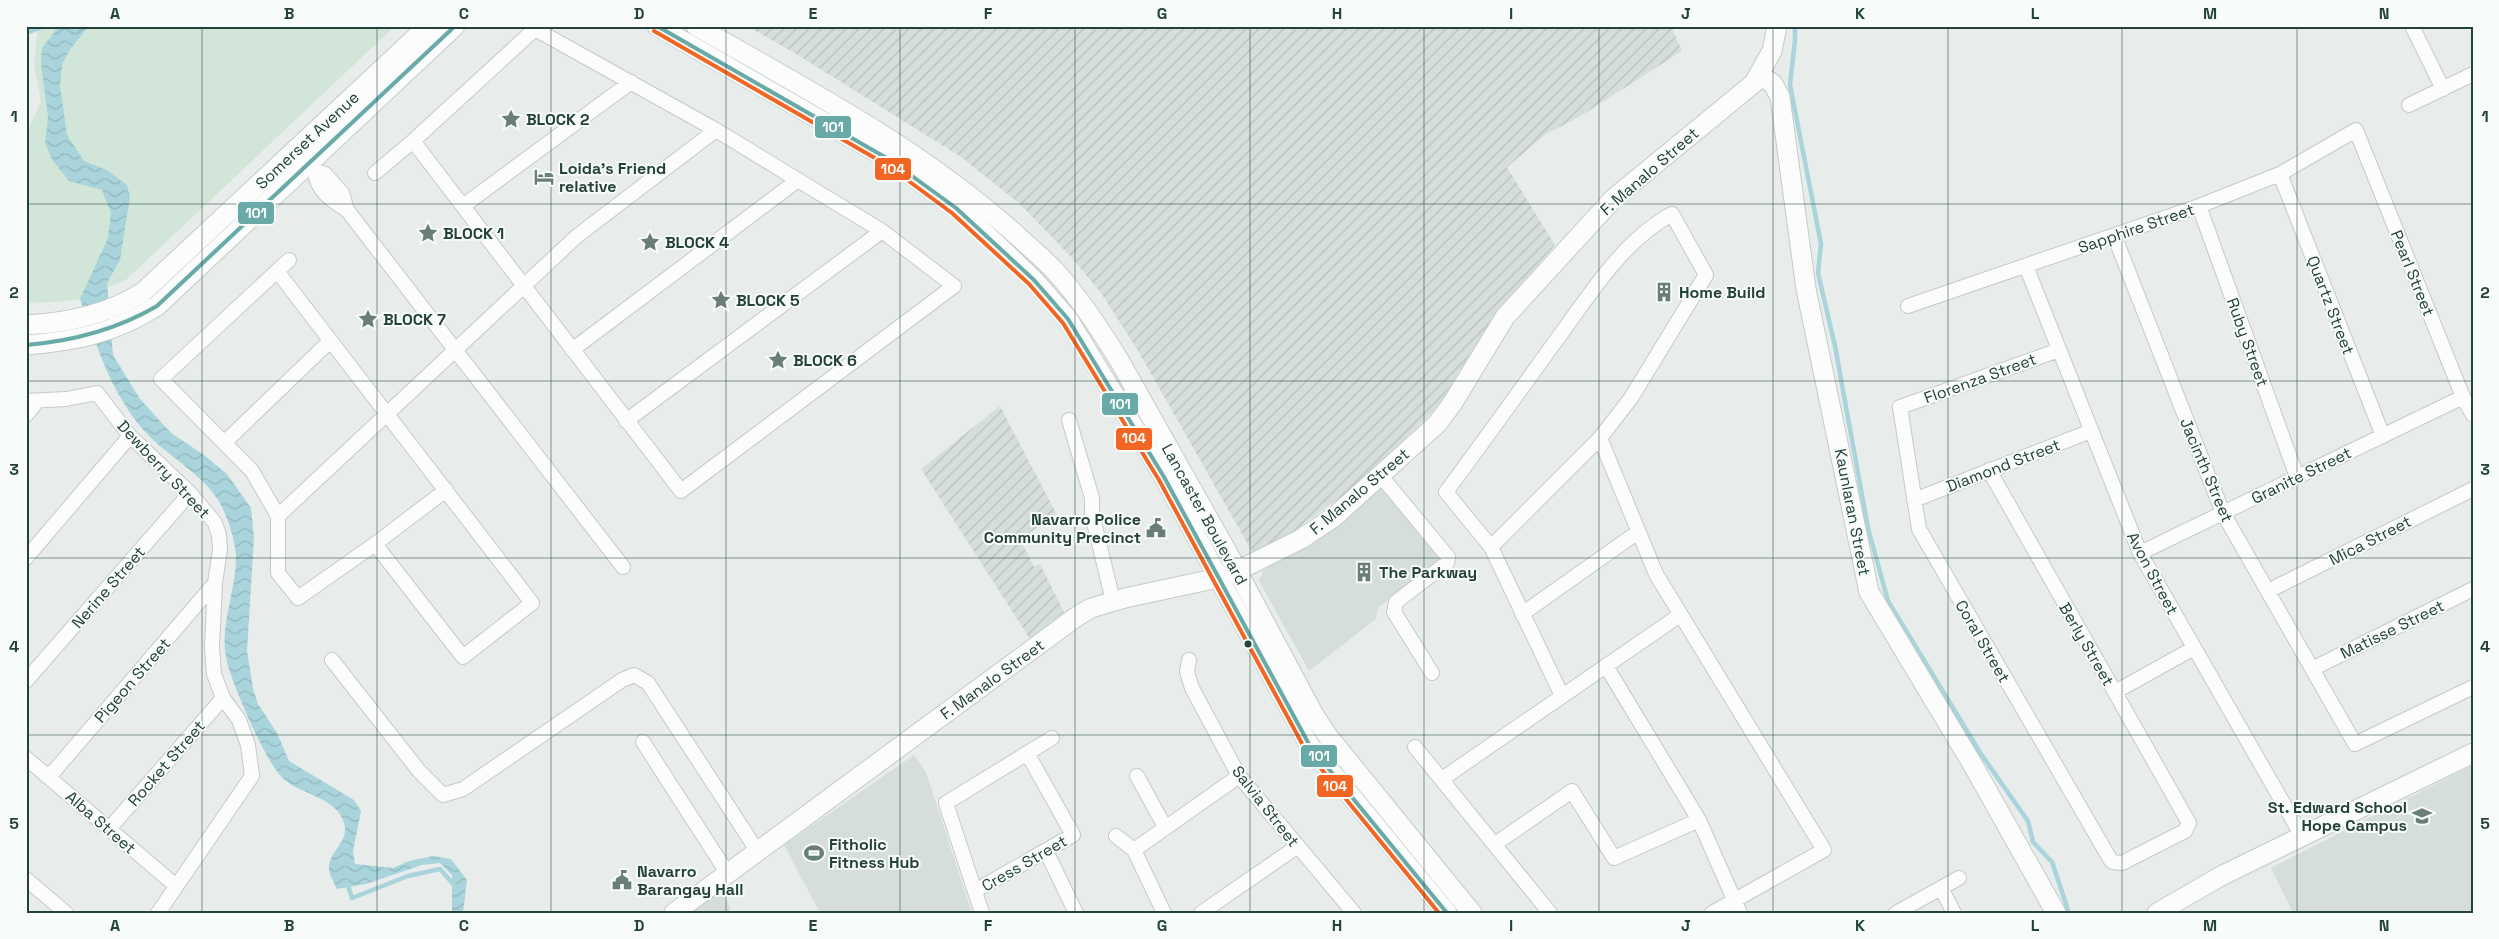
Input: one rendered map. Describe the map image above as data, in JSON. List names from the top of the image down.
{
  "streets": {
    "street": [
      "Somerset Avenue",
      "F. Manalo Street",
      "Sapphire Street",
      "Pearl Street",
      "Quartz Street",
      "Ruby Street",
      "Florenza Street",
      "Diamond Street",
      "Dewberry Street",
      "Jacinth Street",
      "Granite Street",
      "Kaunlaran Street",
      "Lancaster Boulevard",
      "Mica Street",
      "Avon Street",
      "Nerine Street",
      "Matisse Street",
      "Coral Street",
      "Berly Street",
      "Pigeon Street",
      "Rocket Street",
      "Salvia Street",
      "Alba Street",
      "Cress Street"
    ]
  },
  "crossings": [
    ["F. Manalo Street", "Kaunlaran Street"],
    ["F. Manalo Street", "Lancaster Boulevard"],
    ["Sapphire Street", "Pearl Street"],
    ["Sapphire Street", "Quartz Street"],
    ["Sapphire Street", "Ruby Street"],
    ["Sapphire Street", "Jacinth Street"],
    ["Sapphire Street", "Avon Street"],
    ["Pearl Street", "Granite Street"],
    ["Quartz Street", "Granite Street"],
    ["Ruby Street", "Granite Street"],
    ["Florenza Street", "Avon Street"],
    ["Florenza Street", "Coral Street"],
    ["Diamond Street", "Avon Street"],
    ["Diamond Street", "Coral Street"],
    ["Diamond Street", "Berly Street"],
    ["Dewberry Street", "Nerine Street"],
    ["Dewberry Street", "Pigeon Street"],
    ["Dewberry Street", "Rocket Street"],
    ["Dewberry Street", "Alba Street"],
    ["Jacinth Street", "Granite Street"],
    ["Jacinth Street", "Mica Street"],
    ["Jacinth Street", "Matisse Street"],
    ["Granite Street", "Avon Street"],
    ["Coral Street", "Berly Street"],
    ["Pigeon Street", "Alba Street"],
    ["Rocket Street", "Alba Street"]
  ],
  "places": {
    "place": [
      "BLOCK 2",
      "BLOCK 1",
      "BLOCK 4",
      "BLOCK 5",
      "BLOCK 7",
      "BLOCK 6"
    ],
    "hotel": ["Loida’s Friend relative"],
    "building": ["Home Build", "The Parkway"],
    "public building": ["Navarro Police Community Precinct", "Navarro Barangay Hall"],
    "school or university": ["St. Edward School Hope Campus"],
    "sports": ["Fitholic Fitness Hub"]
  },
  "lines": ["transit line 101", "transit line 104"],
  "grid": {
    "columns": [
      "A",
      "B",
      "C",
      "D",
      "E",
      "F",
      "G",
      "H",
      "I",
      "J",
      "K",
      "L",
      "M",
      "N"
    ],
    "rows": [
      "1",
      "2",
      "3",
      "4",
      "5"
    ]
  }
}
